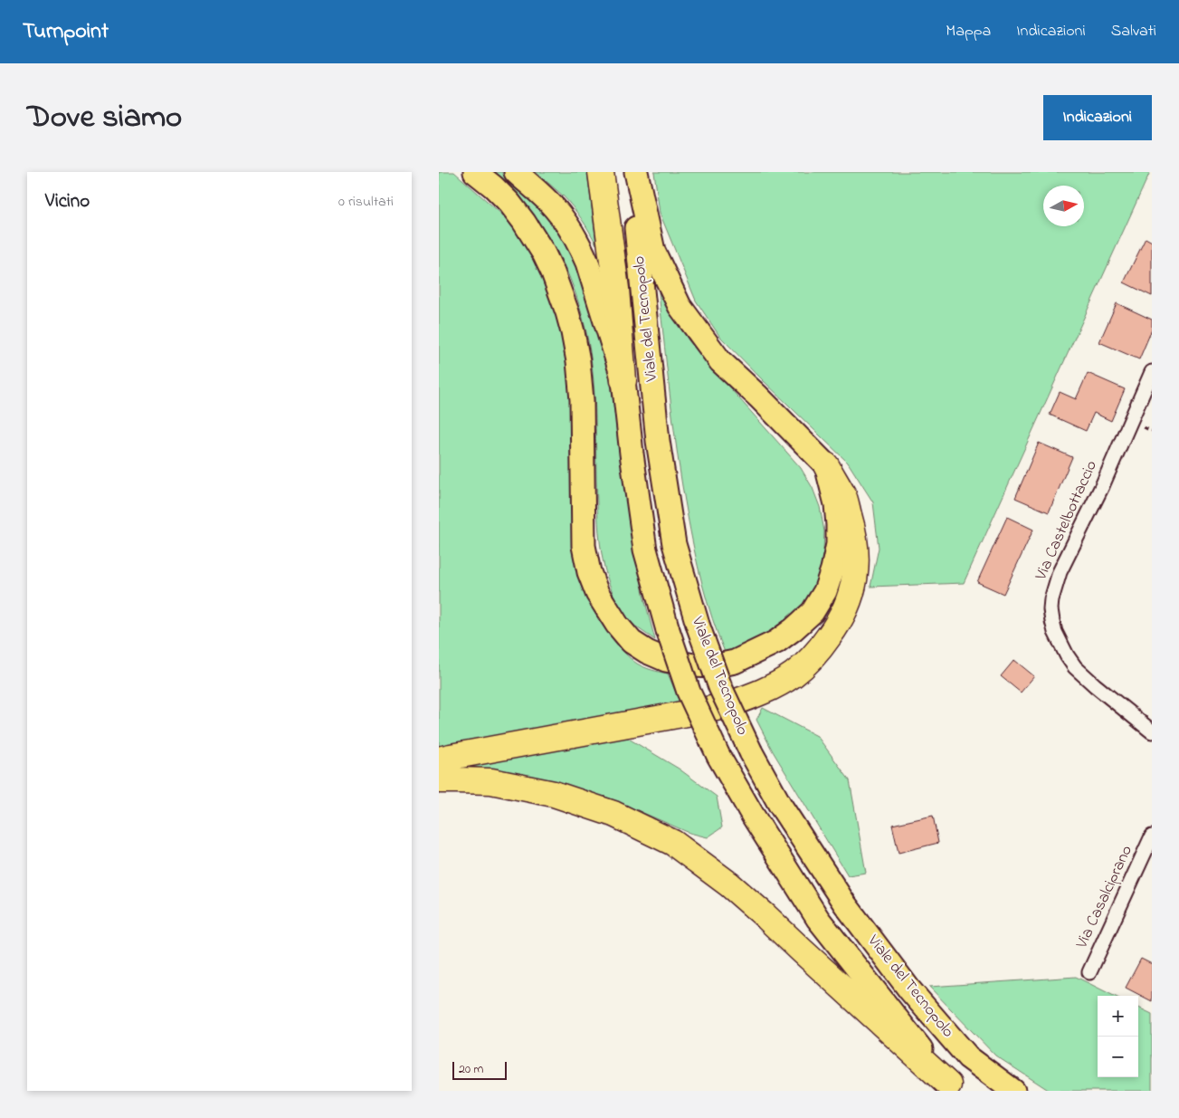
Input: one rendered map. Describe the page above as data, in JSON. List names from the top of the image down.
{
  "streets": {
    "highway": ["Viale del Tecnopolo"],
    "street": ["Via Castelbottaccio", "Via Casalciprano"]
  },
  "scale_bar": "20 m",
  "north": "right",
  "page": {
    "header": "Turnpoint",
    "nav": ["Mappa", "Indicazioni", "Salvati"],
    "title": "Dove siamo",
    "buttons": "Indicazioni",
    "heading": ["Vicino", "0 risultati"],
    "map_buttons": ["+", "−"],
    "scale": "20 m"
  }
}
